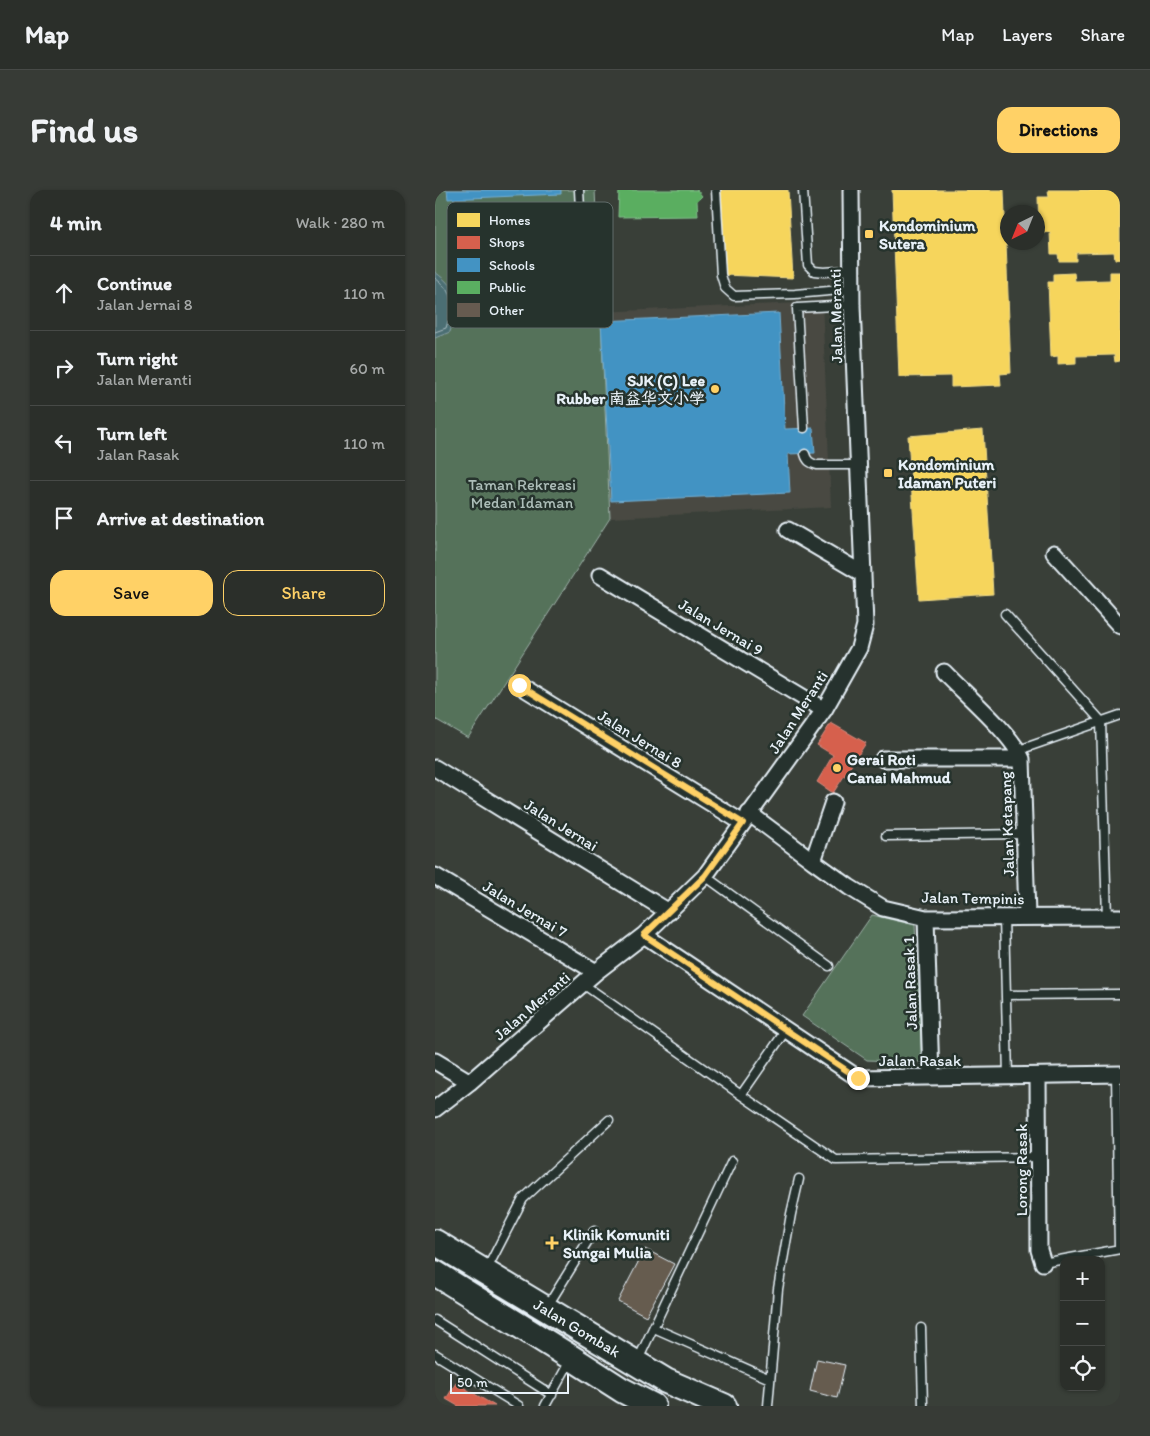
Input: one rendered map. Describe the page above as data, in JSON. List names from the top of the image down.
{
  "streets": {
    "main road": ["Jalan Gombak"],
    "street": [
      "Jalan Meranti",
      "Jalan Jernai 9",
      "Jalan Jernai 8",
      "Jalan Ketapang",
      "Jalan Jernai",
      "Jalan Tempinis",
      "Jalan Jernai 7",
      "Jalan Rasak 1",
      "Jalan Rasak",
      "Lorong Rasak"
    ]
  },
  "crossings": [
    ["Jalan Meranti", "Jalan Jernai 9"],
    ["Jalan Meranti", "Jalan Jernai 8"],
    ["Jalan Meranti", "Jalan Jernai"],
    ["Jalan Meranti", "Jalan Jernai 7"],
    ["Jalan Meranti", "Jalan Rasak"],
    ["Jalan Jernai 8", "Jalan Tempinis"],
    ["Jalan Ketapang", "Jalan Tempinis"],
    ["Jalan Tempinis", "Jalan Rasak 1"],
    ["Jalan Rasak 1", "Jalan Rasak"],
    ["Jalan Rasak", "Lorong Rasak"]
  ],
  "parks": ["Taman Rekreasi Medan Idaman"],
  "places": {
    "transit": ["Kondominium Sutera", "Kondominium Idaman Puteri"],
    "other": ["SJK (C) Lee Rubber 南益华文小学", "Gerai Roti Canai Mahmud"],
    "health": ["Klinik Komuniti Sungai Mulia"]
  },
  "legend": [
    "Homes",
    "Shops",
    "Schools",
    "Public",
    "Other"
  ],
  "scale_bar": "50 m",
  "north": "bottom left",
  "page": {
    "header": "Map",
    "nav": ["Map", "Layers", "Share"],
    "buttons": [
      "Directions",
      ["Save", "Share"]
    ],
    "title": "Find us",
    "heading": ["4 min", "Walk · 280 m"],
    "list": [
      ["Continue", "Jalan Jernai 8", "110 m"],
      ["Turn right", "Jalan Meranti", "60 m"],
      ["Turn left", "Jalan Rasak", "110 m"],
      "Arrive at destination"
    ],
    "map_buttons": ["+", "−"],
    "scale": "50 m"
  }
}
